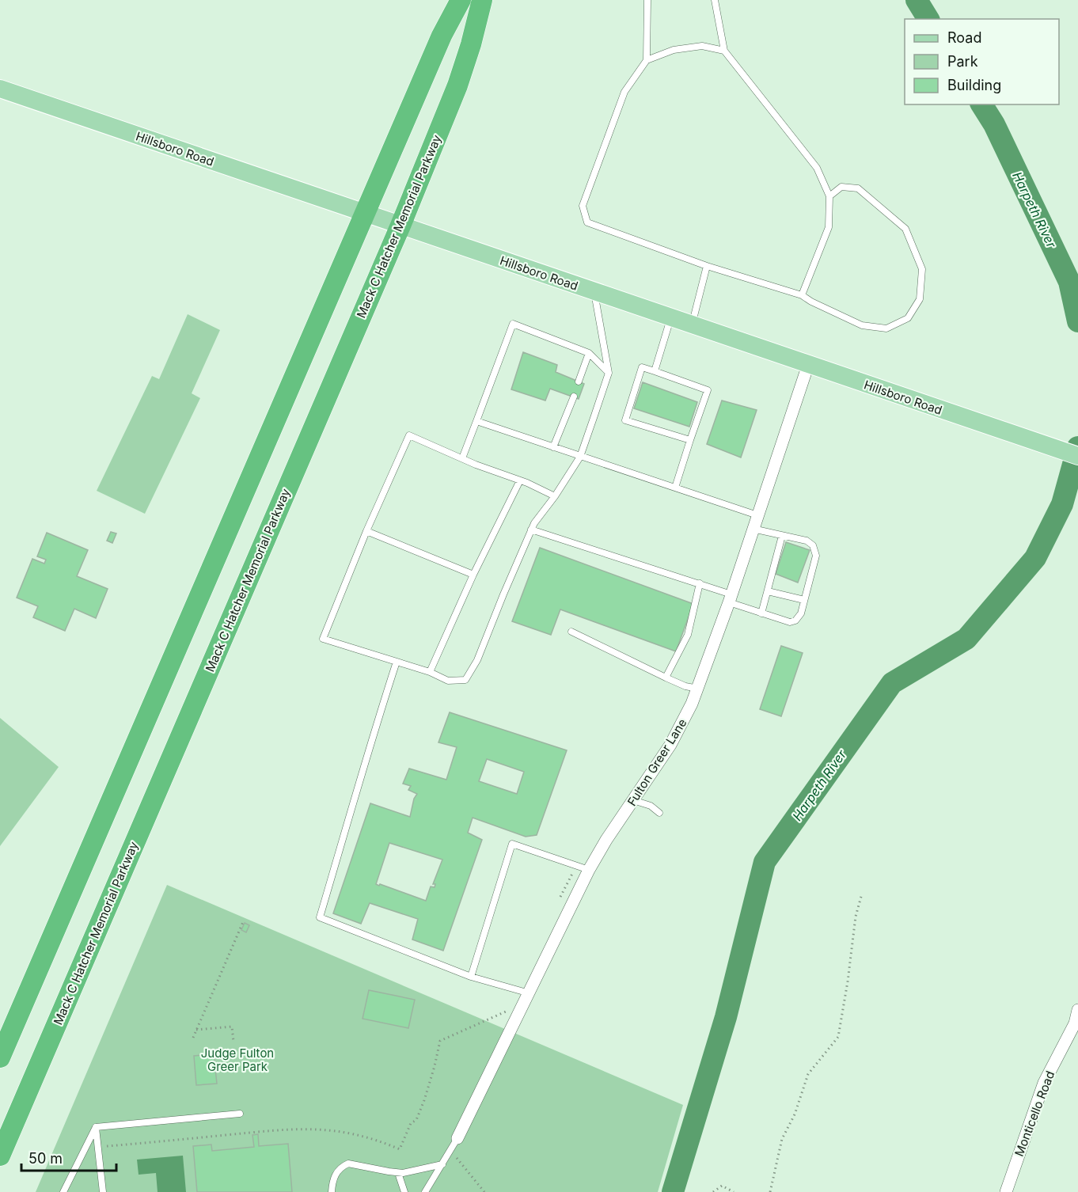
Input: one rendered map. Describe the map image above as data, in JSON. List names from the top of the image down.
{
  "streets": {
    "highway": ["Mack C Hatcher Memorial Parkway"],
    "main road": ["Hillsboro Road"],
    "street": ["Fulton Greer Lane", "Monticello Road"]
  },
  "crossings": [
    ["Hillsboro Road", "Mack C Hatcher Memorial Parkway"],
    ["Hillsboro Road", "Fulton Greer Lane"]
  ],
  "water": ["Harpeth River"],
  "parks": ["Judge Fulton Greer Park"],
  "legend": ["Road", "Park", "Building"],
  "scale_bar": "50 m"
}
